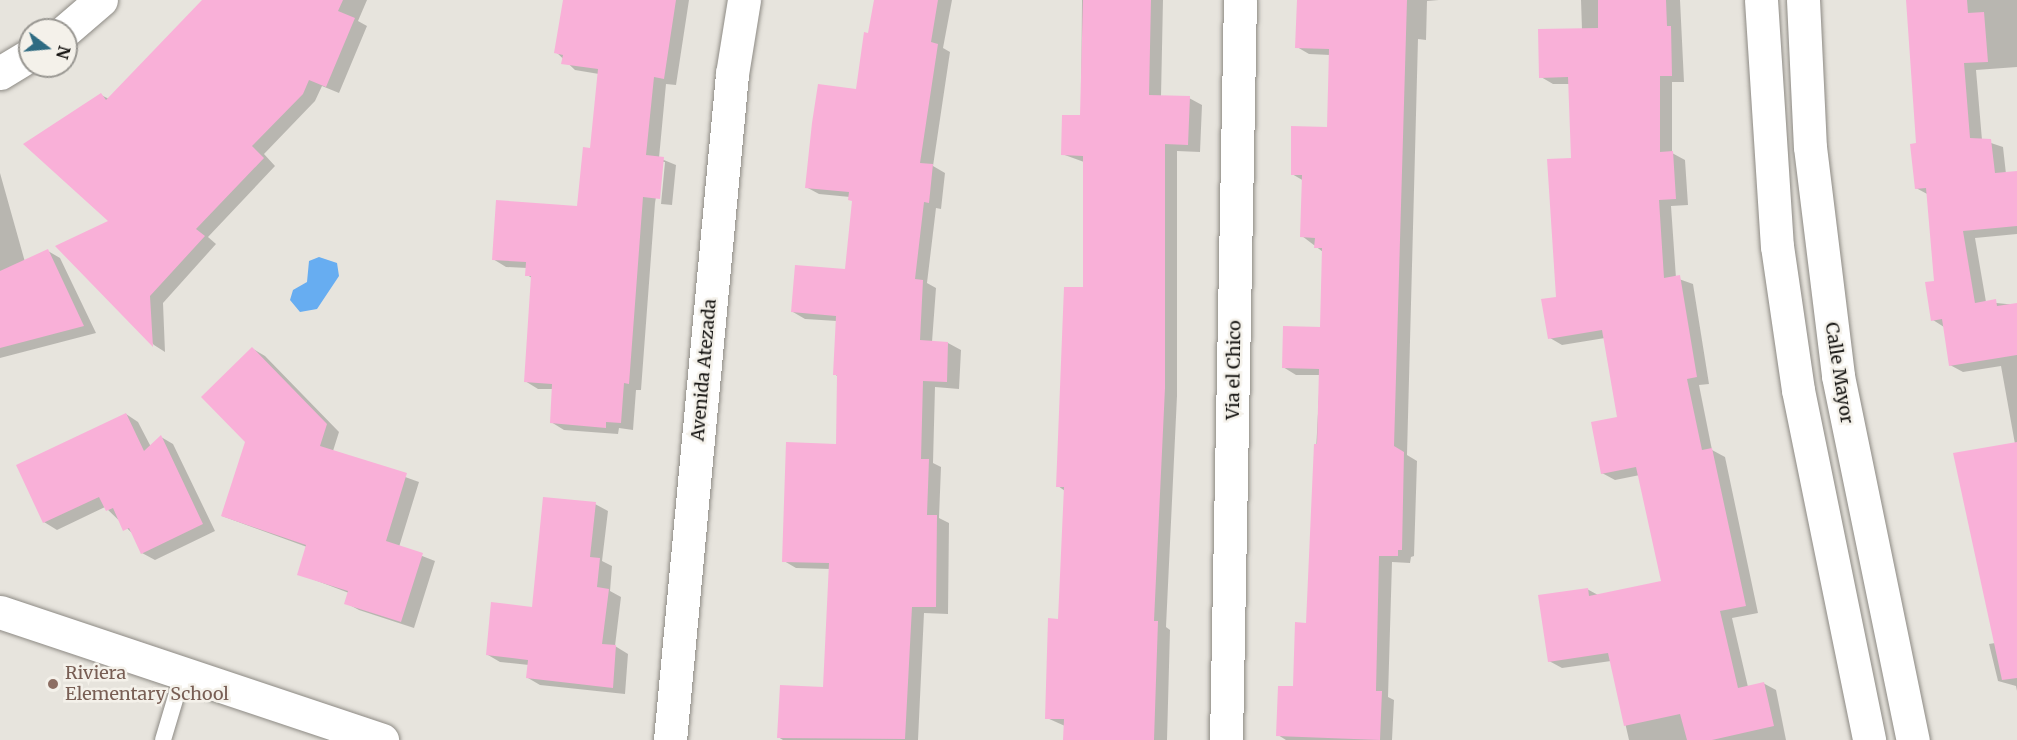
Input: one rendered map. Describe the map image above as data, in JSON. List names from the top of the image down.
{
  "streets": {
    "street": ["Avenida Atezada", "Via el Chico", "Calle Mayor"]
  },
  "places": ["Riviera Elementary School"],
  "north": "right"
}
